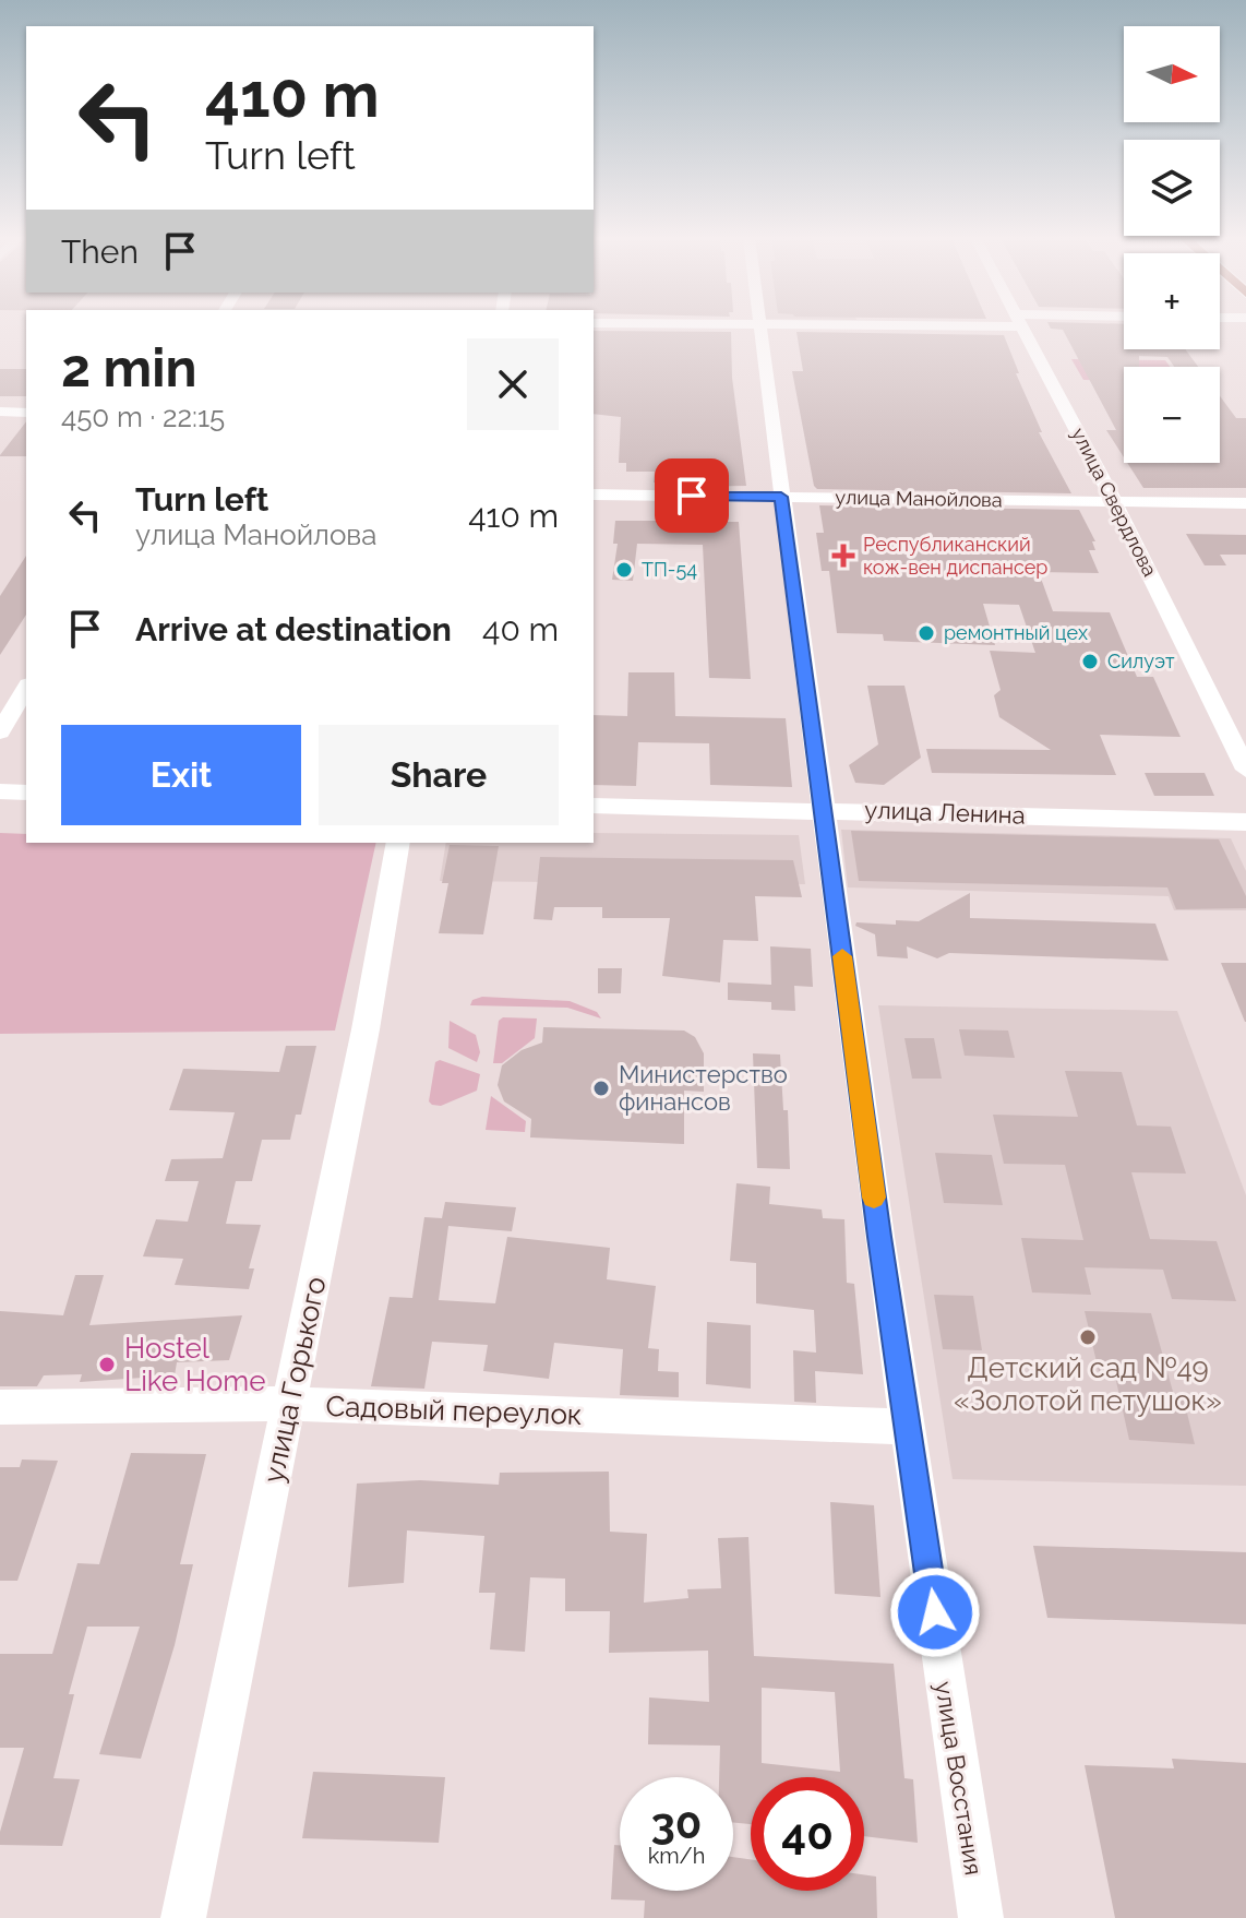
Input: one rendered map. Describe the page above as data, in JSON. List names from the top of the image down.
{
  "streets": {
    "street": [
      "улица Манойлова",
      "улица Свердлова",
      "улица Ленина",
      "улица Горького",
      "Садовый переулок",
      "улица Восстания"
    ]
  },
  "crossings": [
    ["улица Манойлова", "улица Свердлова"],
    ["улица Манойлова", "улица Восстания"],
    ["улица Ленина", "улица Восстания"],
    ["улица Горького", "Садовый переулок"],
    ["Садовый переулок", "улица Восстания"]
  ],
  "places": {
    "health": ["Республиканский кож-вен диспансер"],
    "other": [
      "ТП-54",
      "ремонтный цех",
      "Силуэт",
      "Министерство финансов",
      "Детский сад №49 «Золотой петушок»",
      "Hostel Like Home"
    ]
  },
  "north": "right",
  "page": {
    "map_buttons": ["+", "−"],
    "turn": ["410 m", "Turn left"],
    "then": "Then",
    "heading": ["2 min", "450 m · 22:15"],
    "list": [
      {
        "name": "Turn left",
        "note": "улица Манойлова",
        "value": "410 m"
      },
      {
        "name": "Arrive at destination",
        "value": "40 m"
      }
    ],
    "buttons": ["Exit", "Share"],
    "speed": "30 km/h",
    "limit": "40"
  }
}
